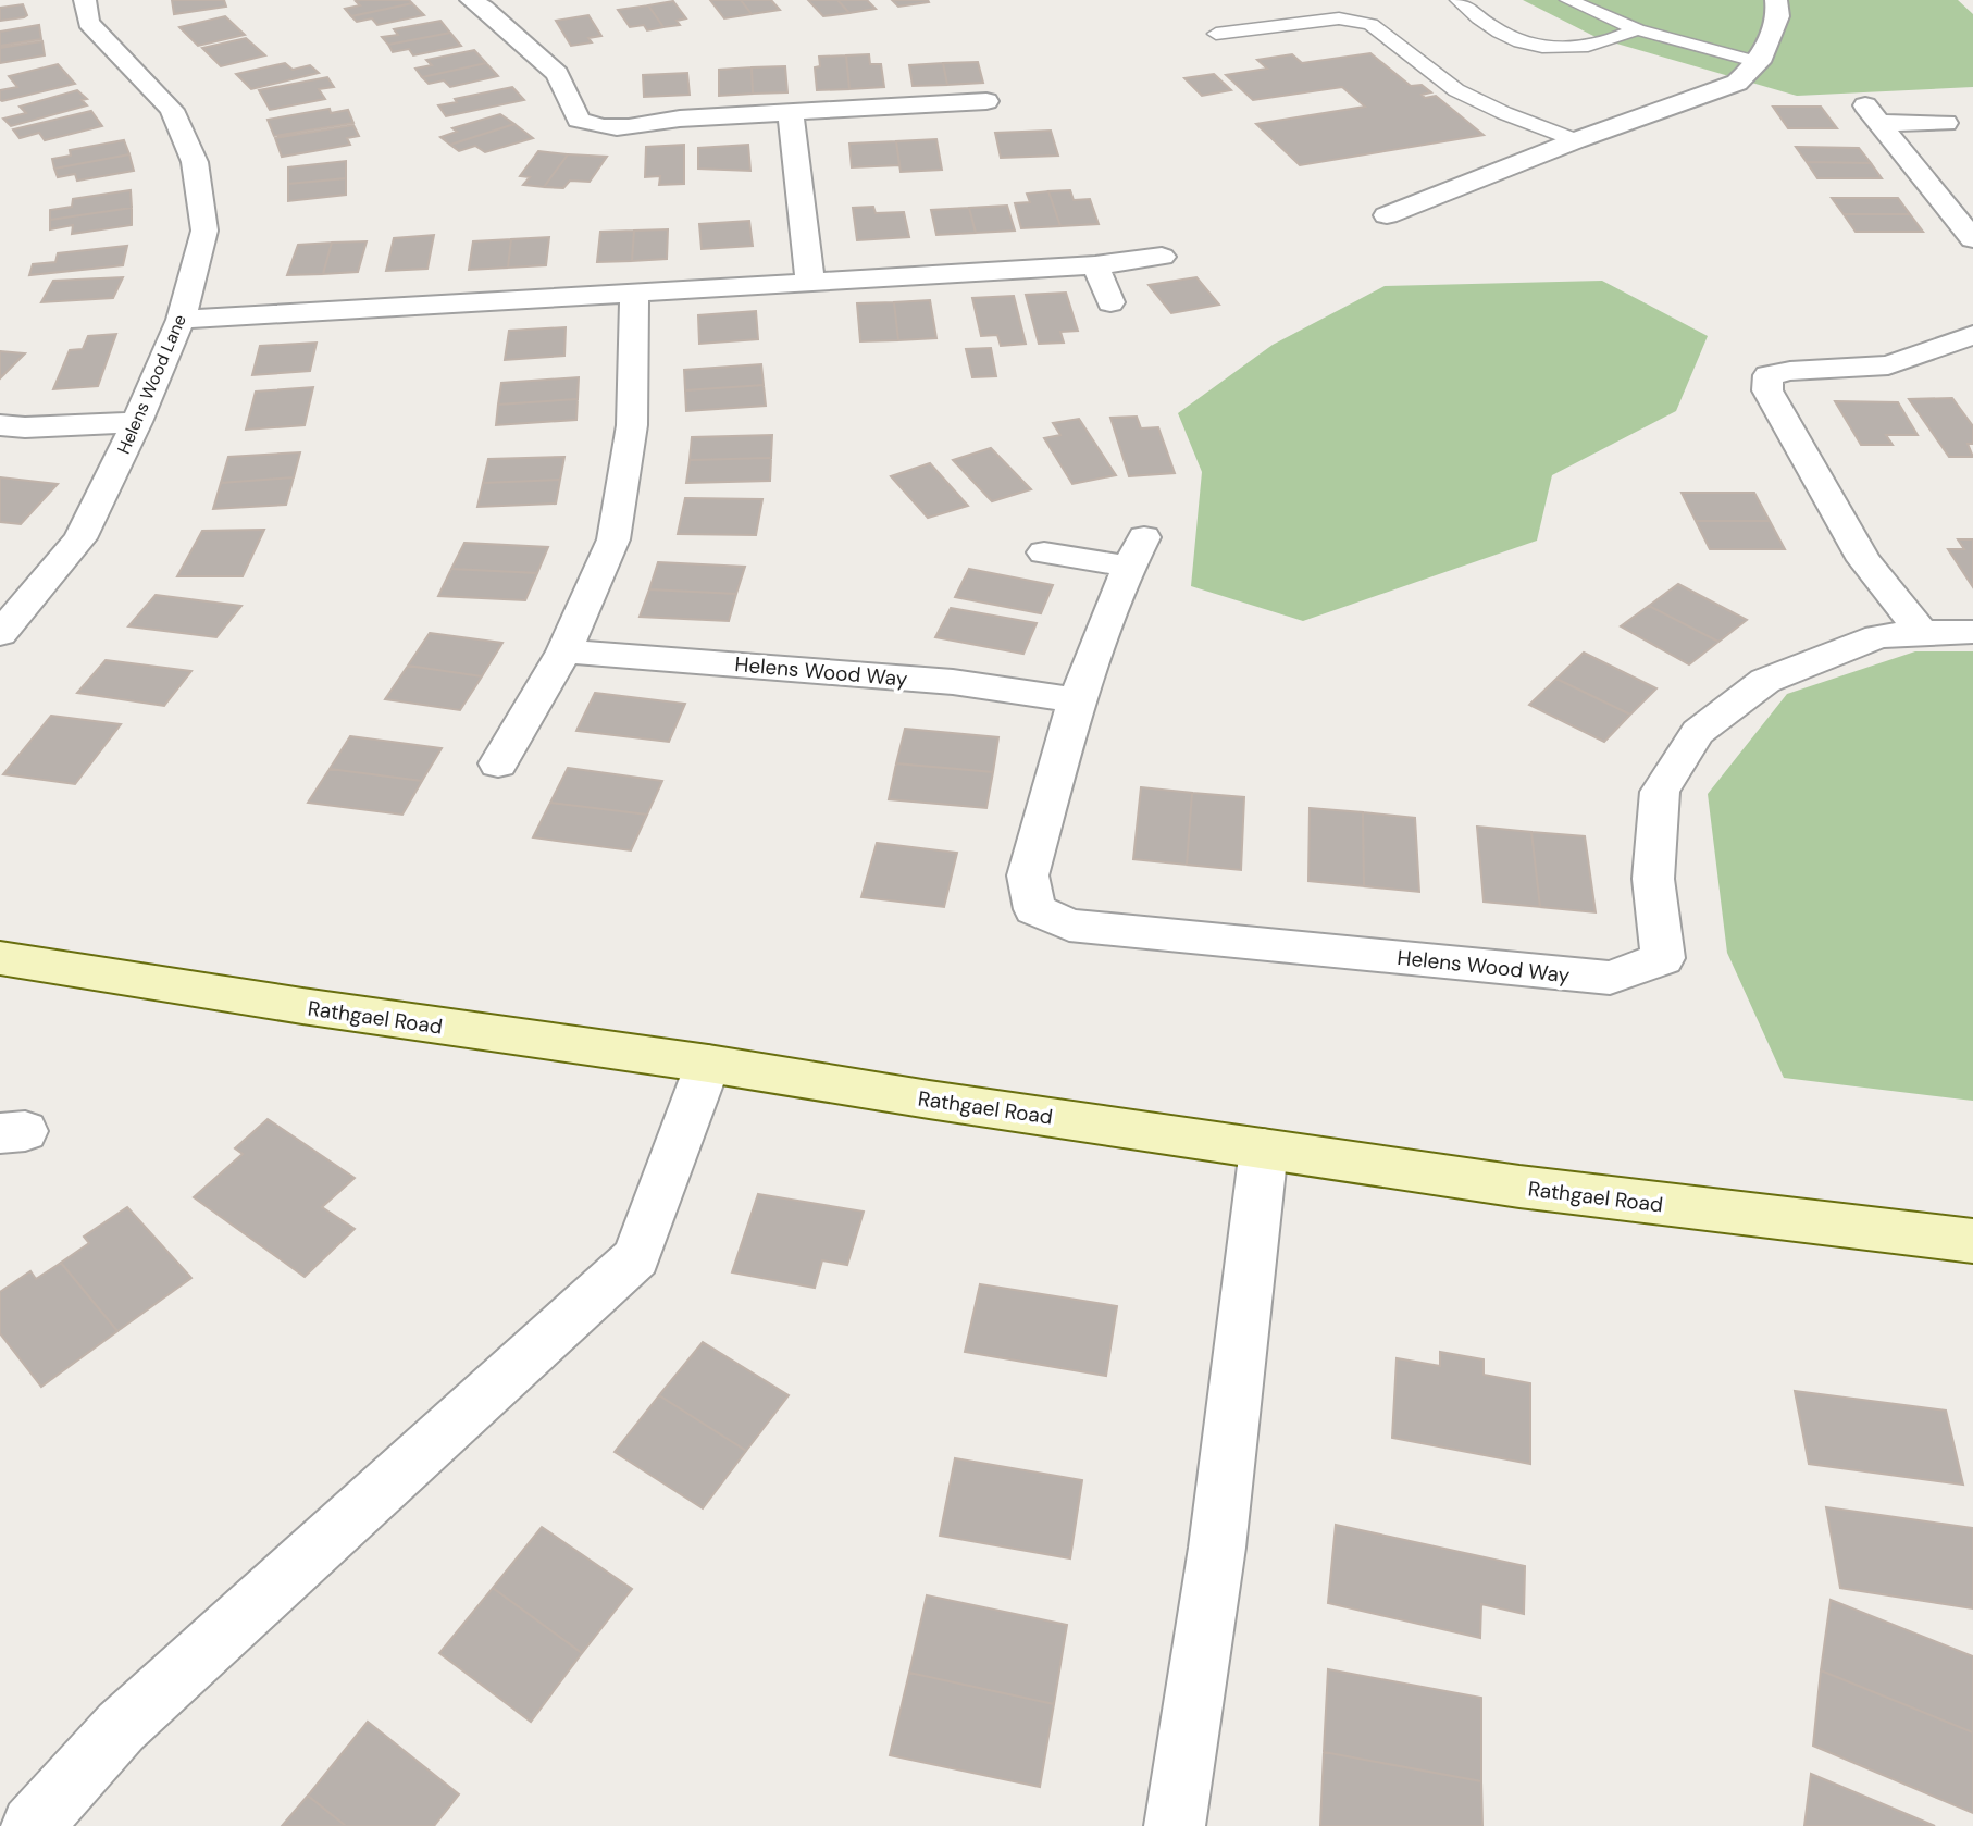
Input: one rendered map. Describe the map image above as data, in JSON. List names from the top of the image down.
{
  "streets": {
    "street": ["Helens Wood Lane", "Helens Wood Way", "Rathgael Road"]
  }
}
